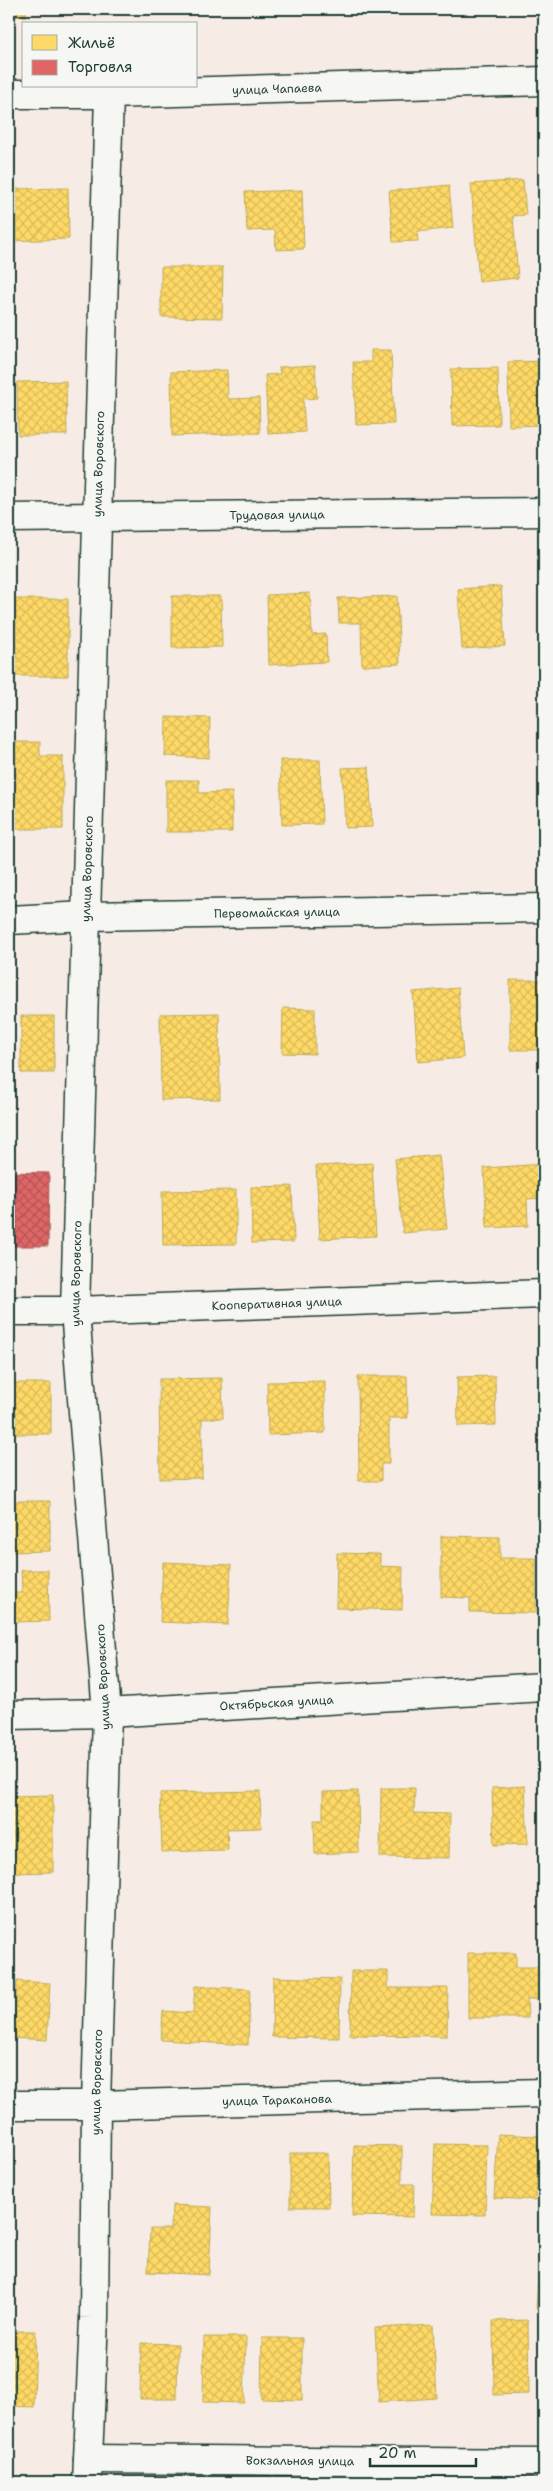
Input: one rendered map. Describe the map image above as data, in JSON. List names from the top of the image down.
{
  "streets": {
    "street": [
      "улица Чапаева",
      "улица Воровского",
      "Трудовая улица",
      "Первомайская улица",
      "Кооперативная улица",
      "Октябрьская улица",
      "улица Тараканова",
      "Вокзальная улица"
    ]
  },
  "crossings": [
    ["улица Чапаева", "улица Воровского"],
    ["улица Воровского", "Трудовая улица"],
    ["улица Воровского", "Первомайская улица"],
    ["улица Воровского", "Кооперативная улица"],
    ["улица Воровского", "Октябрьская улица"],
    ["улица Воровского", "улица Тараканова"],
    ["улица Воровского", "Вокзальная улица"]
  ],
  "legend": ["Жильё", "Торговля"],
  "scale_bar": "20 m"
}
